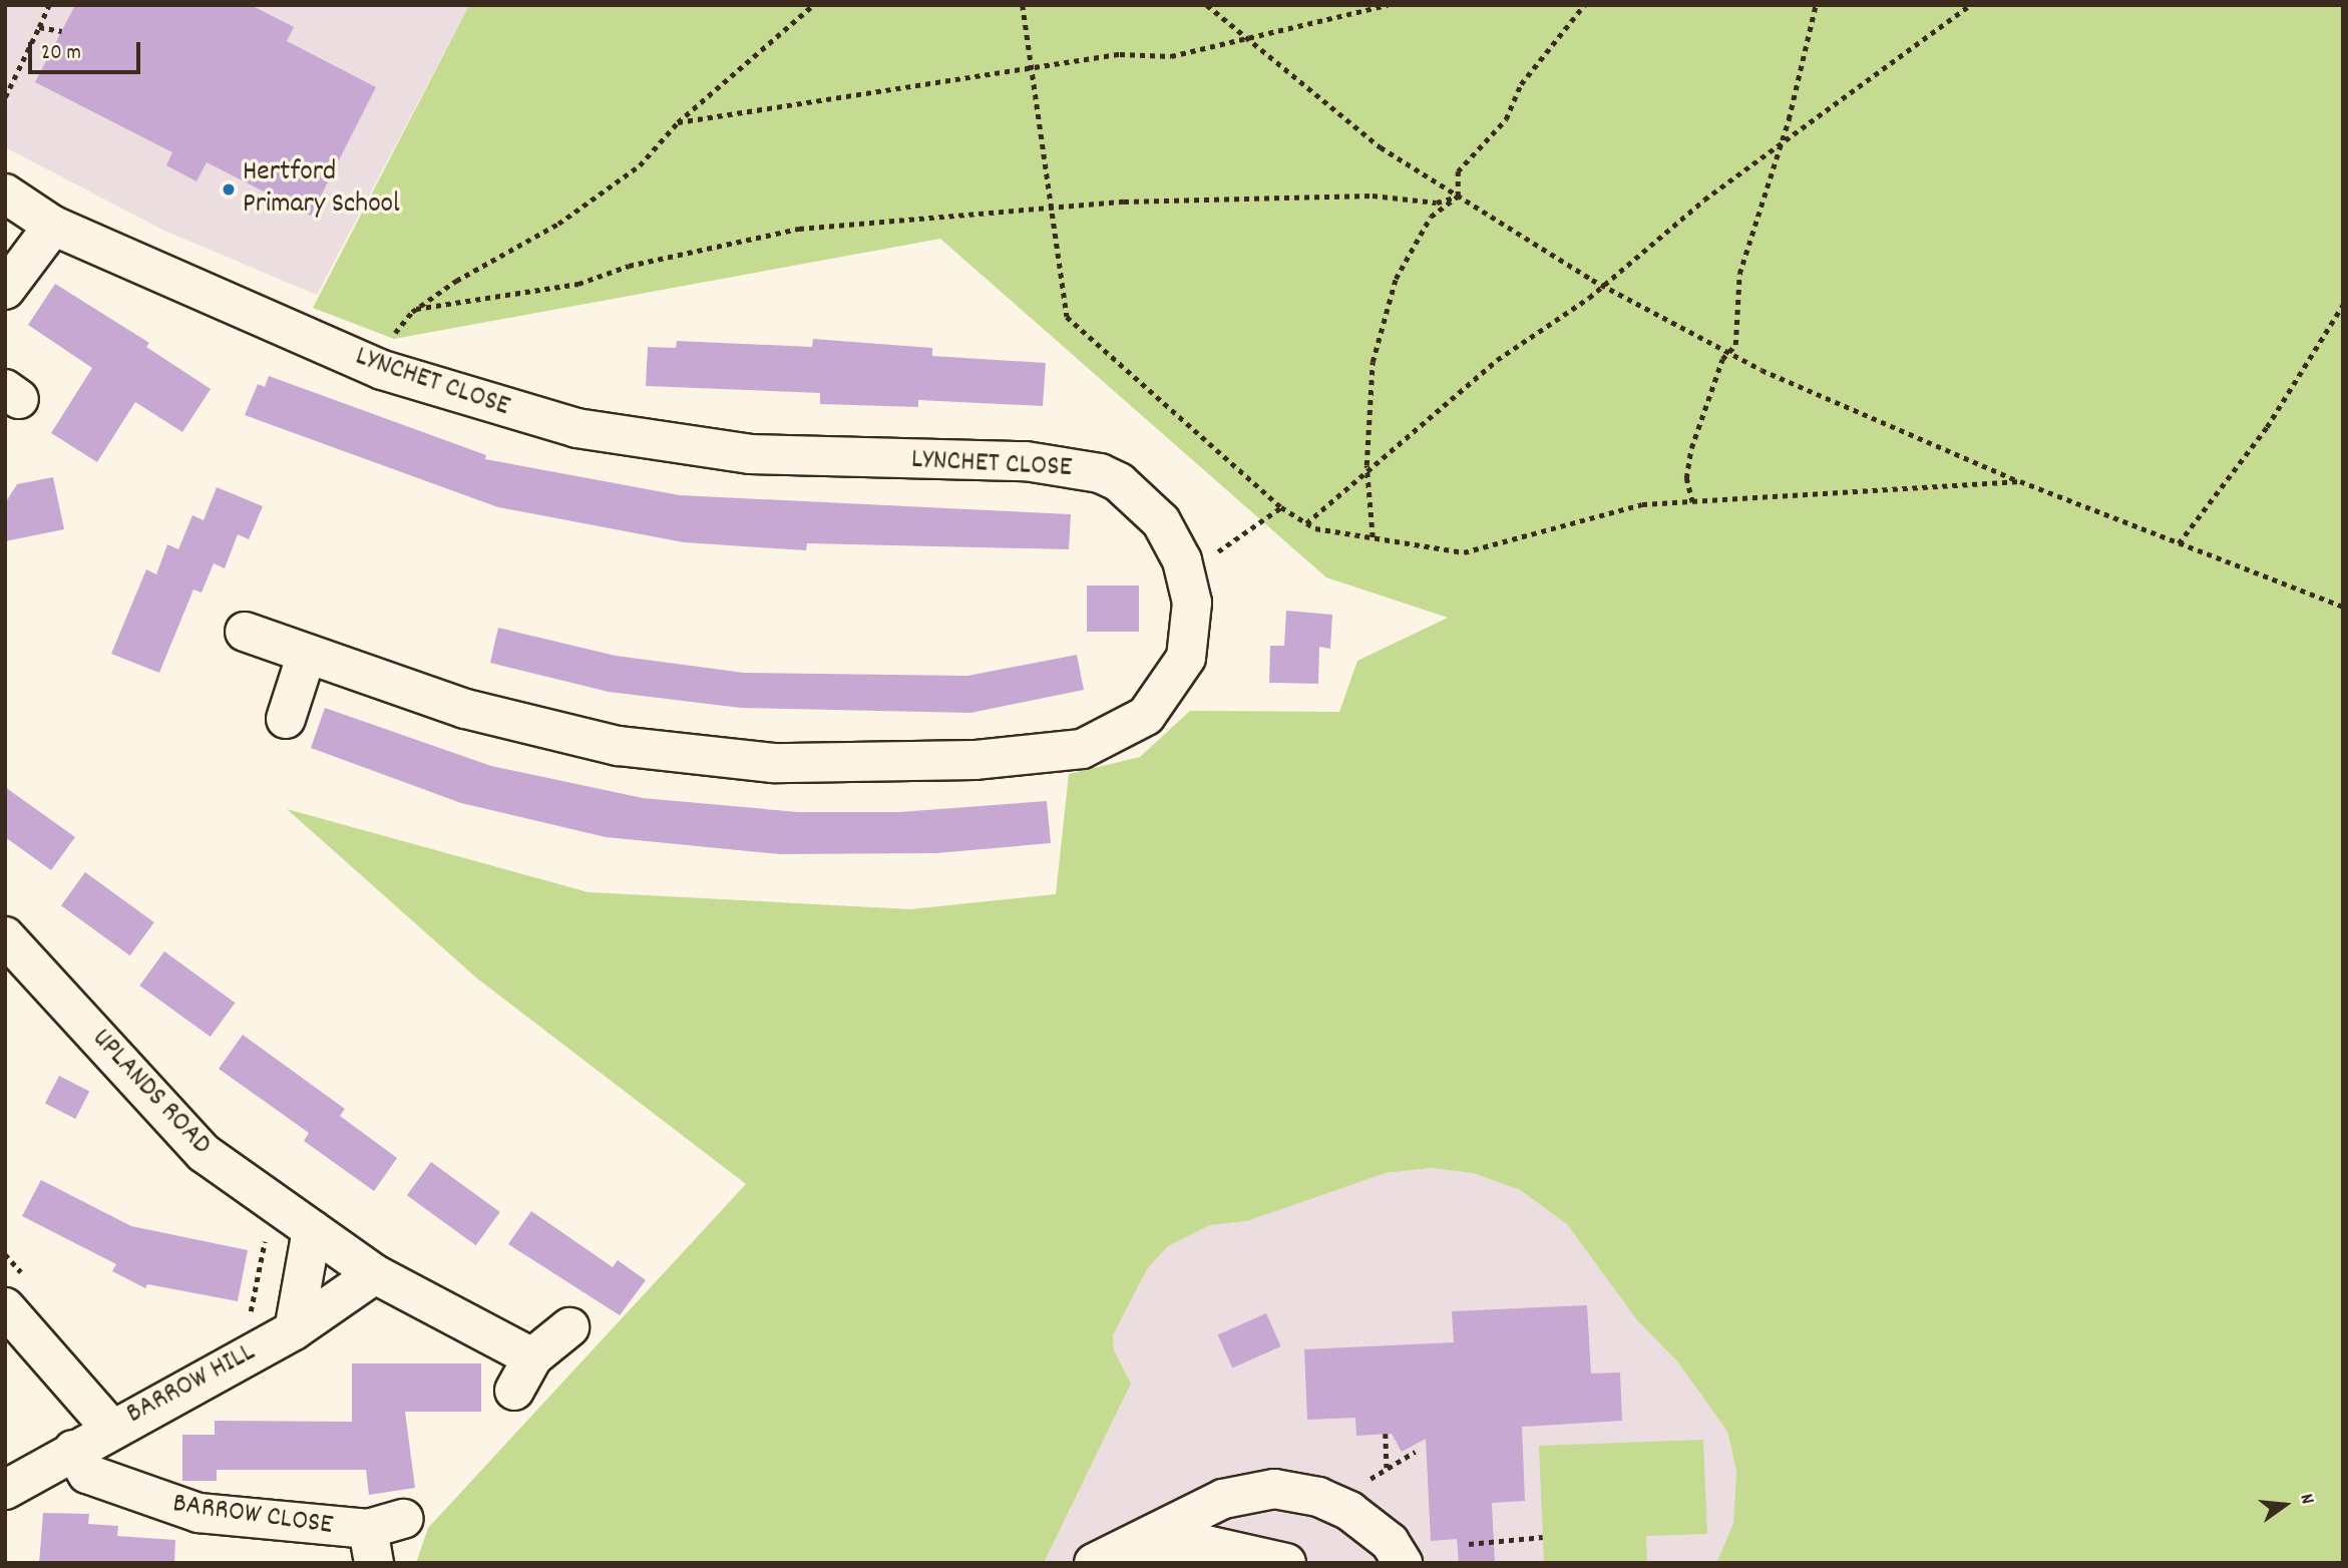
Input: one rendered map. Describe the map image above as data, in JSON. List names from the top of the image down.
{
  "streets": {
    "street": [
      "LYNCHET CLOSE",
      "UPLANDS ROAD",
      "BARROW HILL",
      "BARROW CLOSE"
    ]
  },
  "crossings": [
    ["UPLANDS ROAD", "BARROW HILL"],
    ["BARROW HILL", "BARROW CLOSE"]
  ],
  "places": ["Hertford Primary School"],
  "scale_bar": "20 m",
  "north": "right"
}
